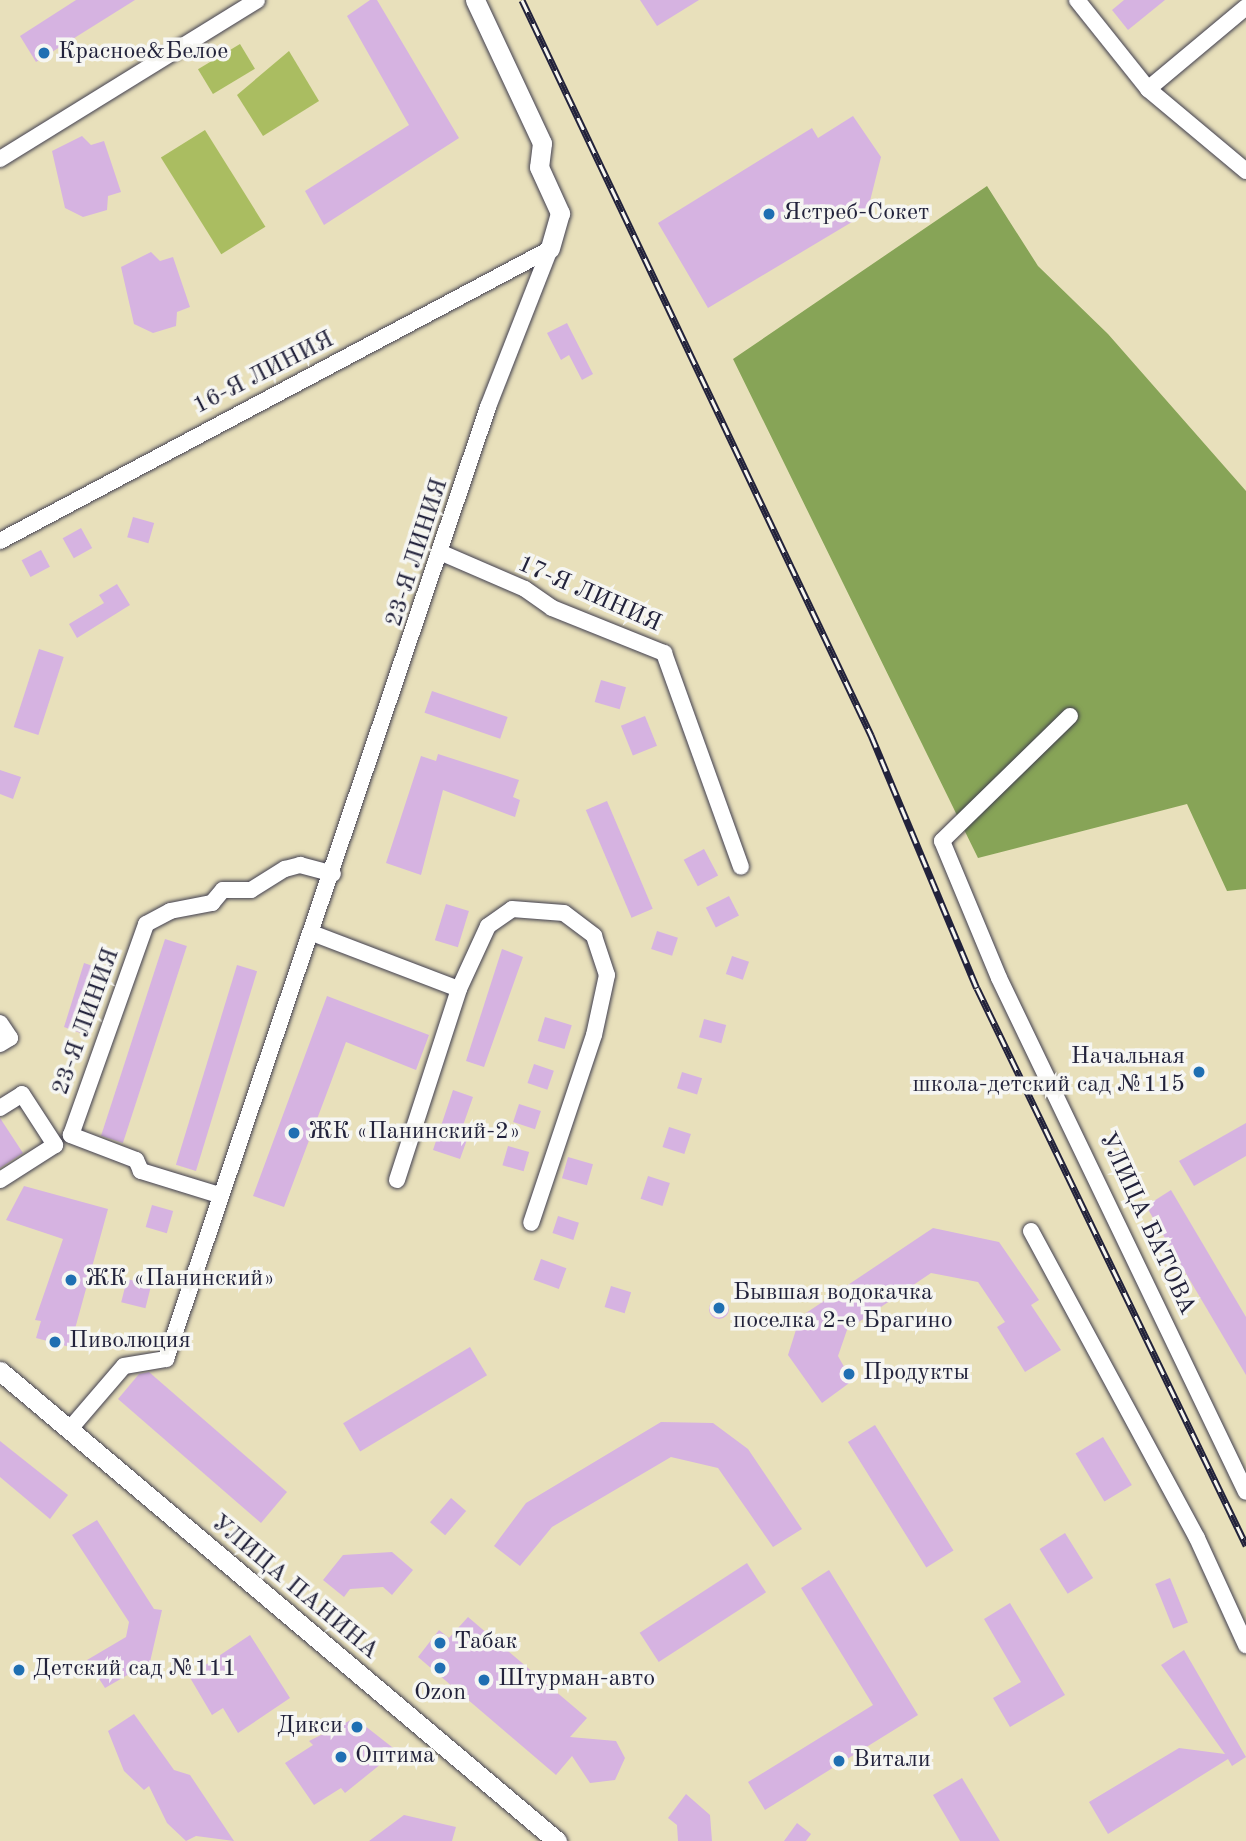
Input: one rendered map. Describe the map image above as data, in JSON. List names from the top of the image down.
{
  "streets": {
    "street": [
      "16-Я ЛИНИЯ",
      "23-Я ЛИНИЯ",
      "17-Я ЛИНИЯ",
      "УЛИЦА БАТОВА",
      "УЛИЦА ПАНИНА"
    ]
  },
  "crossings": [
    ["16-Я ЛИНИЯ", "23-Я ЛИНИЯ"],
    ["23-Я ЛИНИЯ", "17-Я ЛИНИЯ"],
    ["23-Я ЛИНИЯ", "УЛИЦА ПАНИНА"]
  ],
  "places": [
    "Красное&Белое",
    "Ястреб-Сокет",
    "Начальная школа-детский сад №115",
    "ЖК «Панинский-2»",
    "ЖК «Панинский»",
    "Бывшая водокачка поселка 2-е Брагино",
    "Пиволюция",
    "Продукты",
    "Табак",
    "Ozon",
    "Детский сад №111",
    "Штурман-авто",
    "Дикси",
    "Оптима",
    "Витали"
  ]
}
